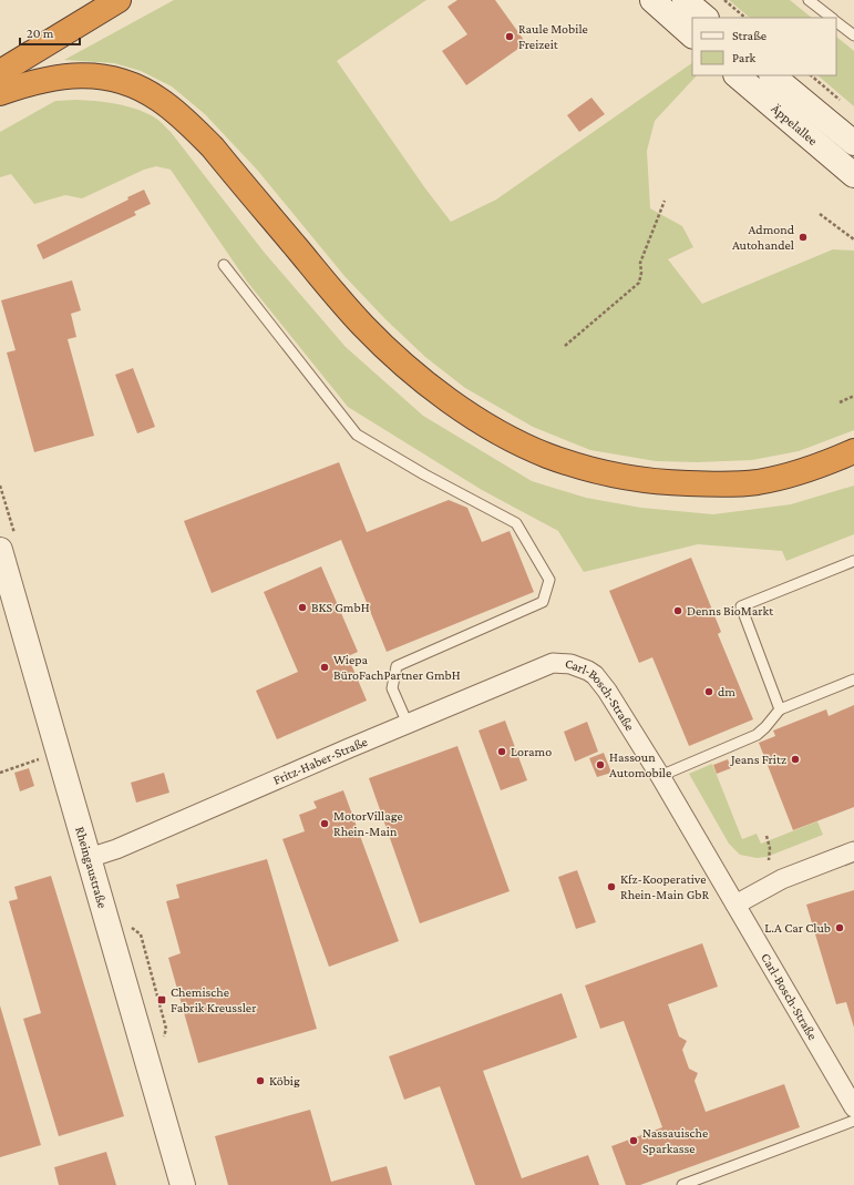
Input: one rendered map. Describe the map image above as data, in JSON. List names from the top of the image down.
{
  "streets": {
    "street": [
      "Äppelallee",
      "Carl-Bosch-Straße",
      "Fritz-Haber-Straße",
      "Rheingaustraße"
    ]
  },
  "crossings": [
    ["Carl-Bosch-Straße", "Fritz-Haber-Straße"],
    ["Fritz-Haber-Straße", "Rheingaustraße"]
  ],
  "places": {
    "other": [
      "Raule Mobile Freizeit",
      "Admond Autohandel",
      "BKS GmbH",
      "Denns BioMarkt",
      "Wiepa BüroFachPartner GmbH",
      "dm",
      "Loramo",
      "Jeans Fritz",
      "Hassoun Automobile",
      "MotorVillage Rhein-Main",
      "Kfz-Kooperative Rhein-Main GbR",
      "L.A Car Club",
      "Köbig",
      "Nassauische Sparkasse"
    ],
    "transit": ["Chemische Fabrik Kreussler"]
  },
  "legend": ["Straße", "Park"],
  "scale_bar": "20 m"
}
